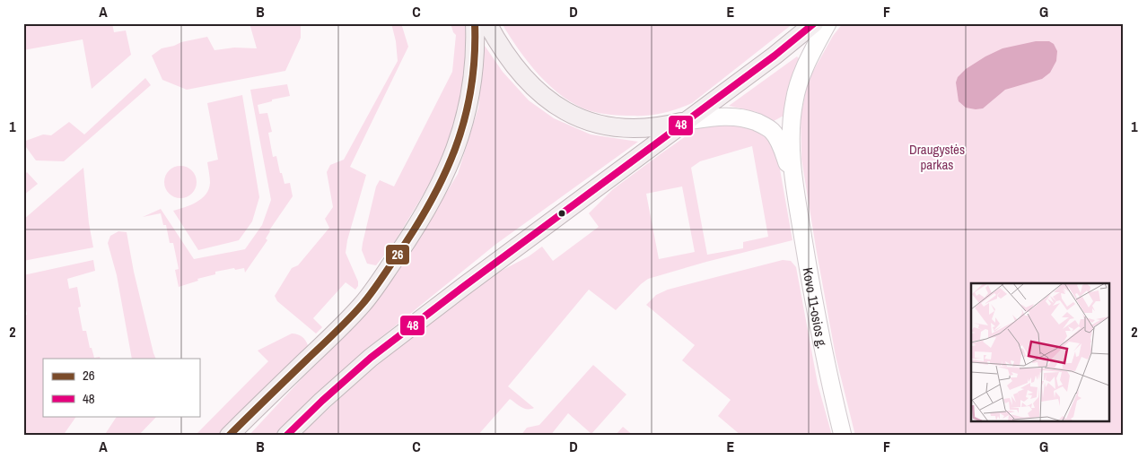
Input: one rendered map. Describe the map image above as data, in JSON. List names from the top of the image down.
{
  "streets": {
    "main road": ["Kovo 11-osios g."]
  },
  "parks": ["Draugystės parkas"],
  "lines": ["transit line 26", "transit line 48"],
  "legend": ["26", "48"],
  "grid": {
    "columns": [
      "A",
      "B",
      "C",
      "D",
      "E",
      "F",
      "G"
    ],
    "rows": ["1", "2"]
  }
}
